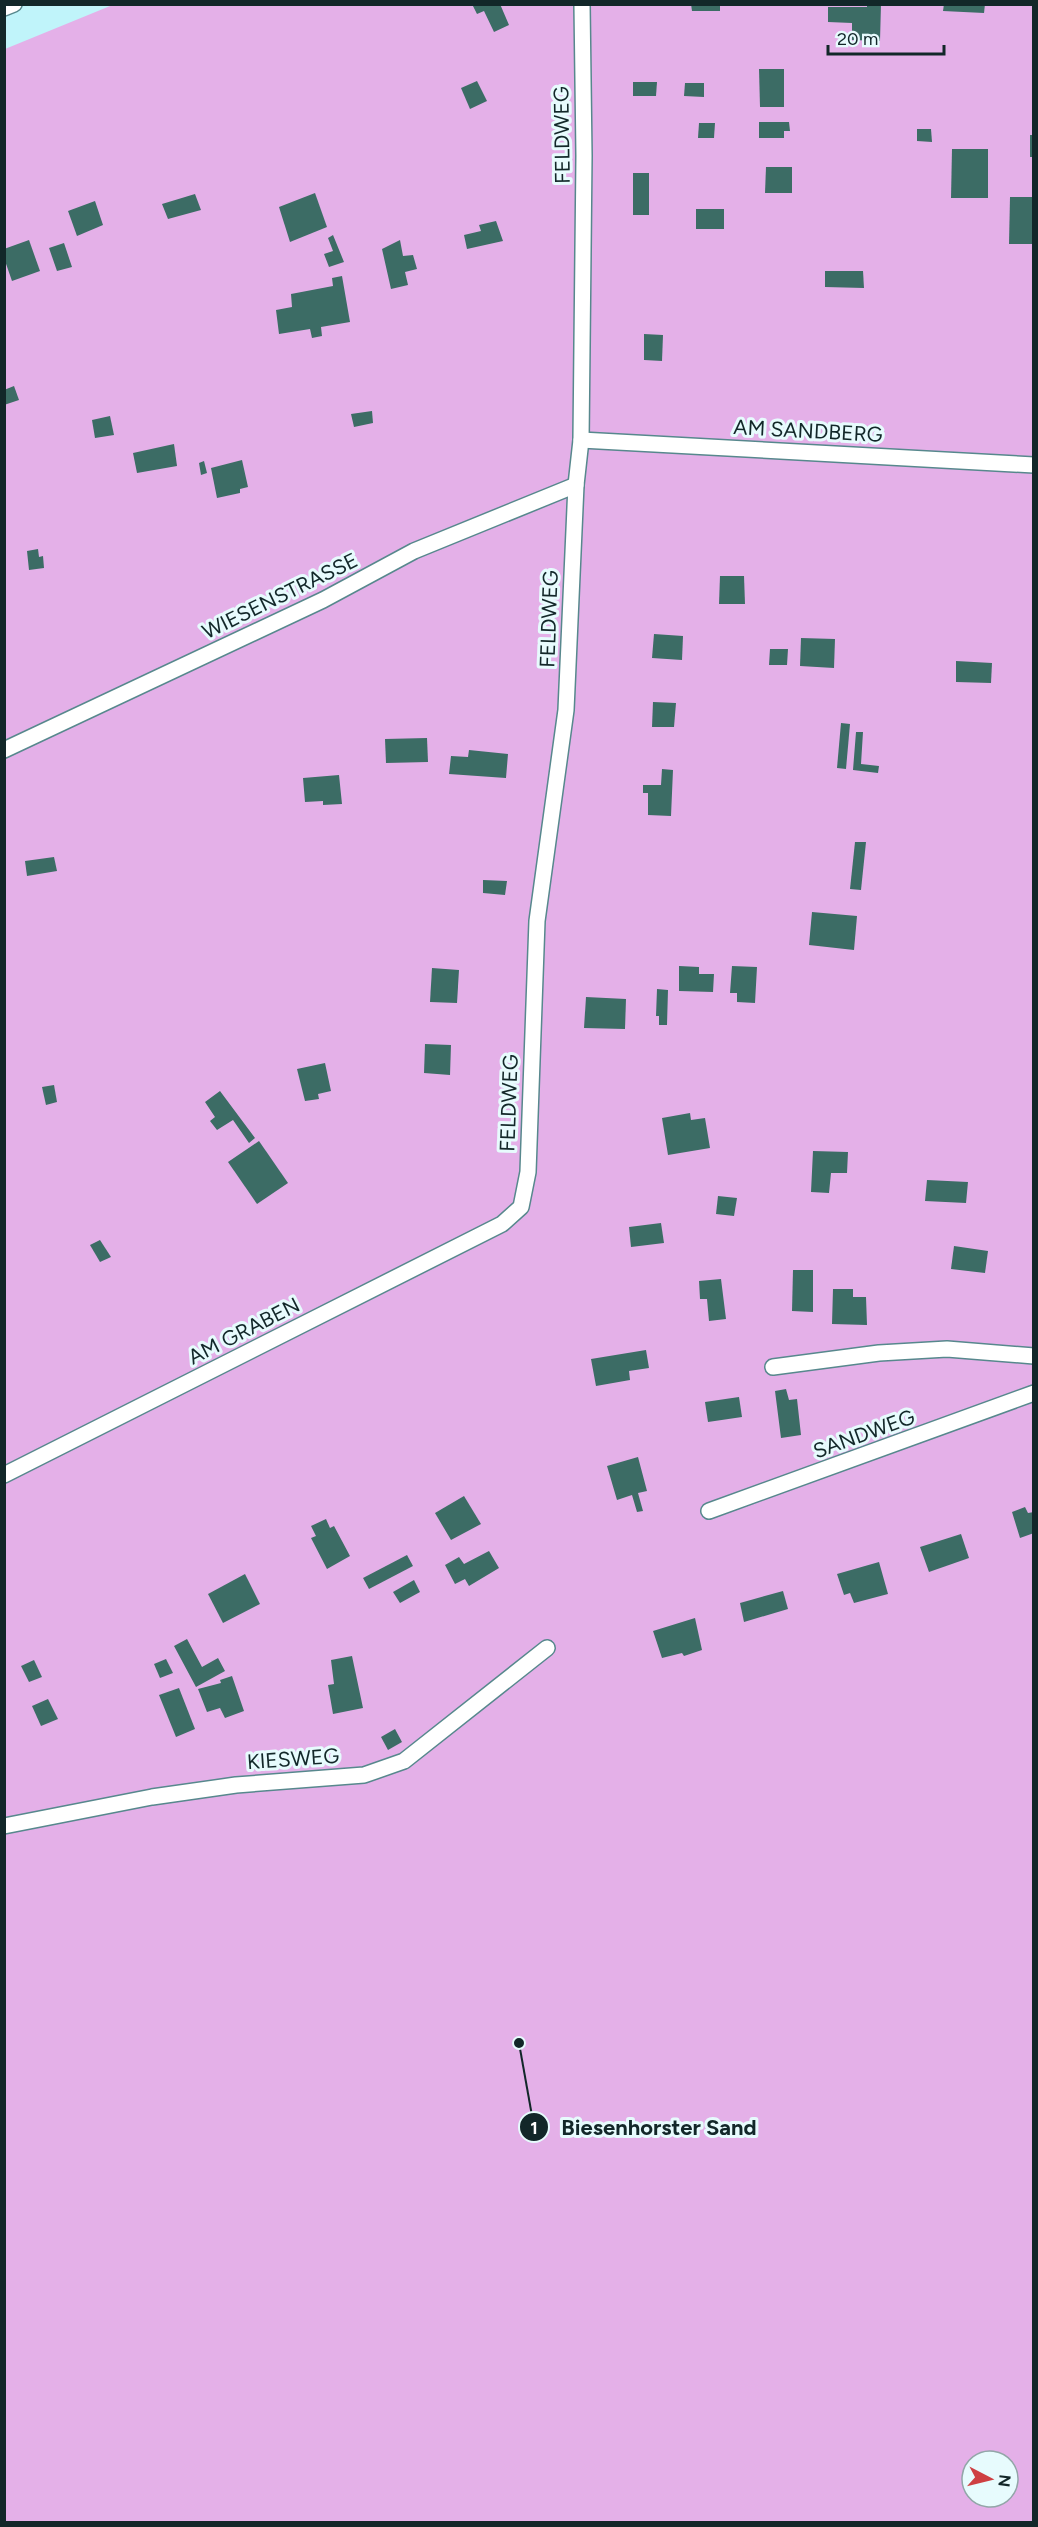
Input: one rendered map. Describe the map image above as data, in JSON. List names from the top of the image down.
{
  "streets": {
    "lane": [
      "FELDWEG",
      "AM SANDBERG",
      "WIESENSTRASSE",
      "AM GRABEN",
      "SANDWEG",
      "KIESWEG"
    ]
  },
  "crossings": [
    ["FELDWEG", "AM SANDBERG"],
    ["FELDWEG", "WIESENSTRASSE"],
    ["FELDWEG", "AM GRABEN"]
  ],
  "places": ["Biesenhorster Sand"],
  "scale_bar": "20 m",
  "north": "right"
}
